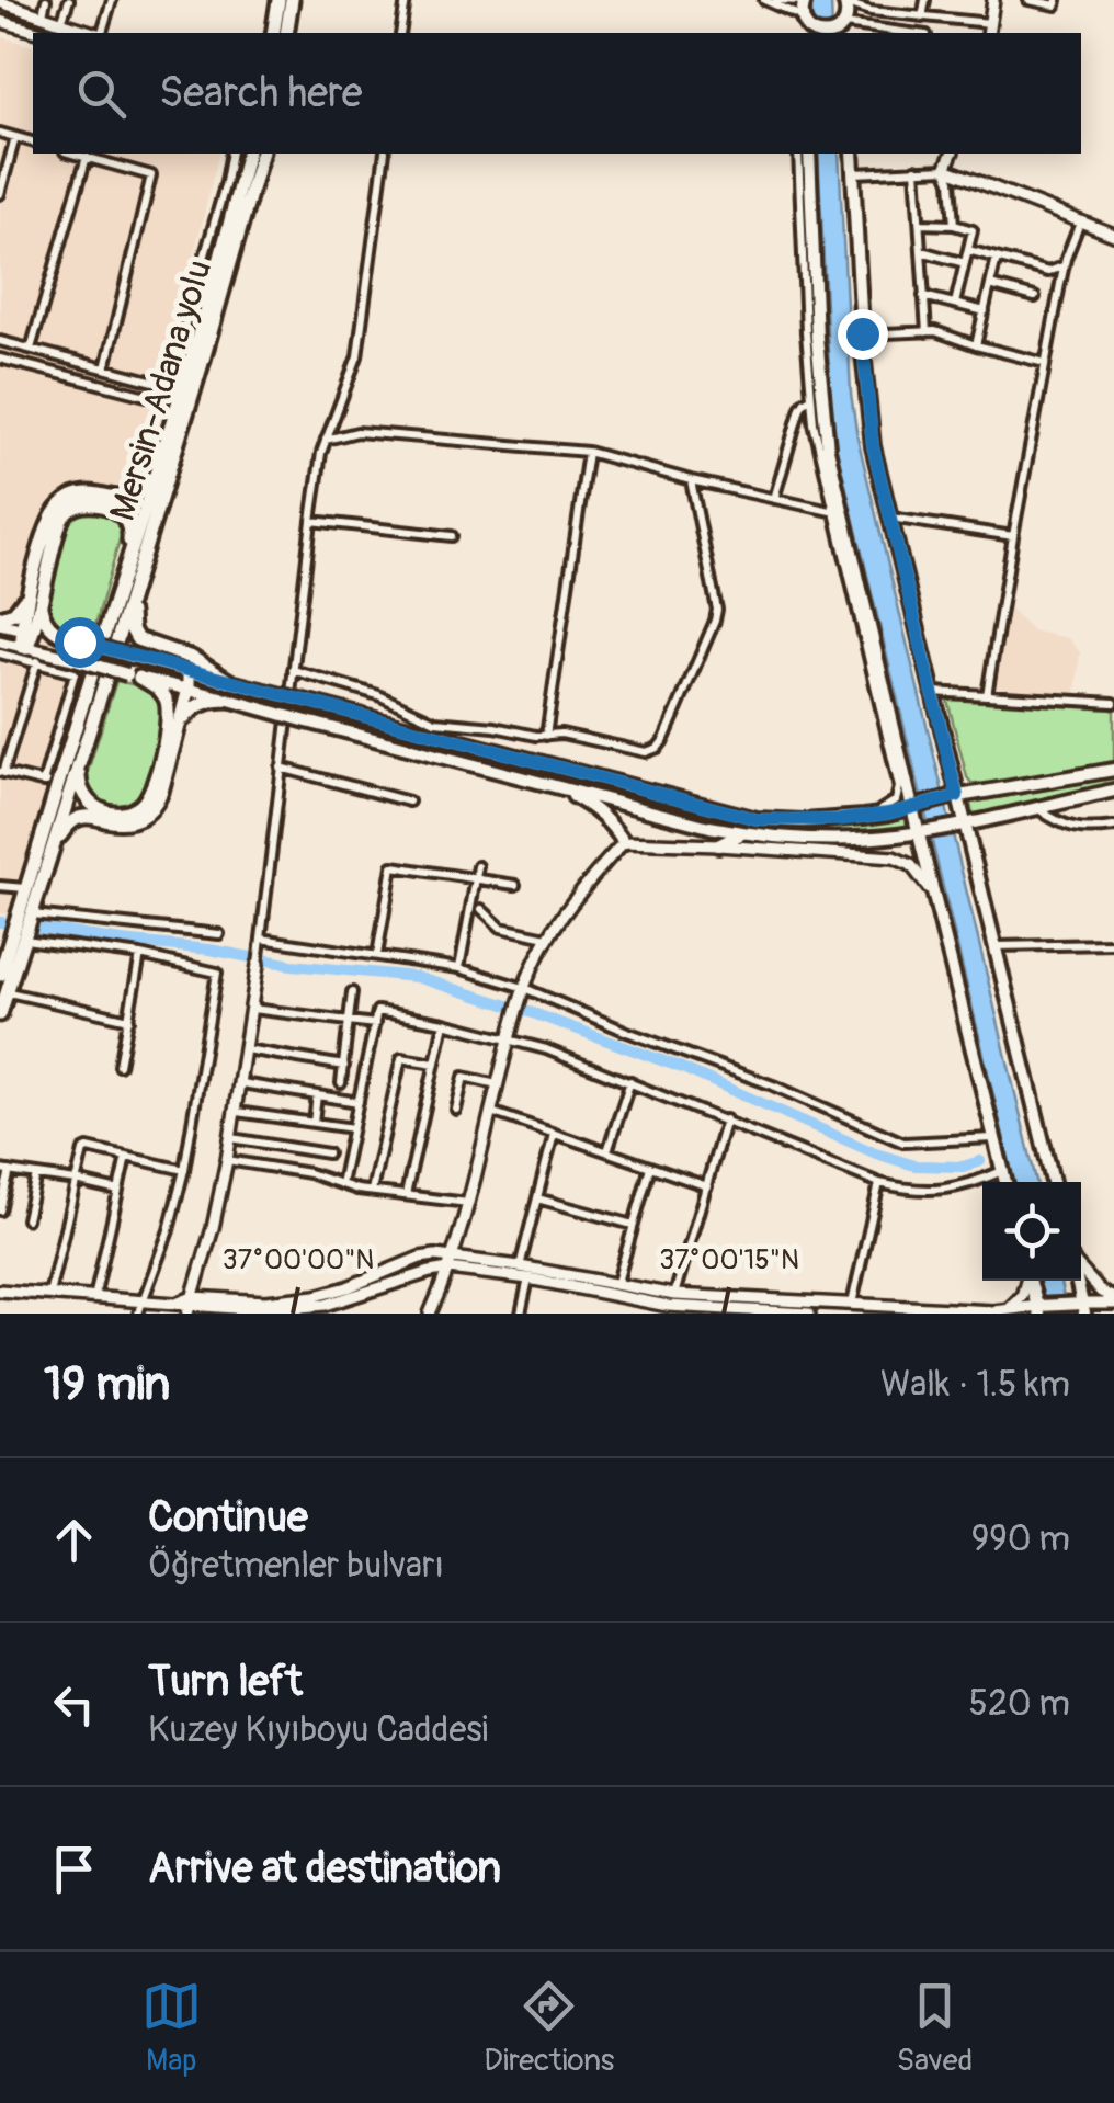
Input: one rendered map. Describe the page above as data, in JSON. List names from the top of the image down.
{
  "streets": {
    "highway": ["Mersin-Adana yolu"]
  },
  "page": {
    "search": "Search here",
    "heading": ["19 min", "Walk · 1.5 km"],
    "list": [
      ["Continue", "Öğretmenler bulvarı", "990 m"],
      ["Turn left", "Kuzey Kıyıboyu Caddesi", "520 m"],
      "Arrive at destination"
    ],
    "nav": ["Map", "Directions", "Saved"]
  },
  "coordinates": ["37°00'00\"N", "37°00'15\"N"]
}
